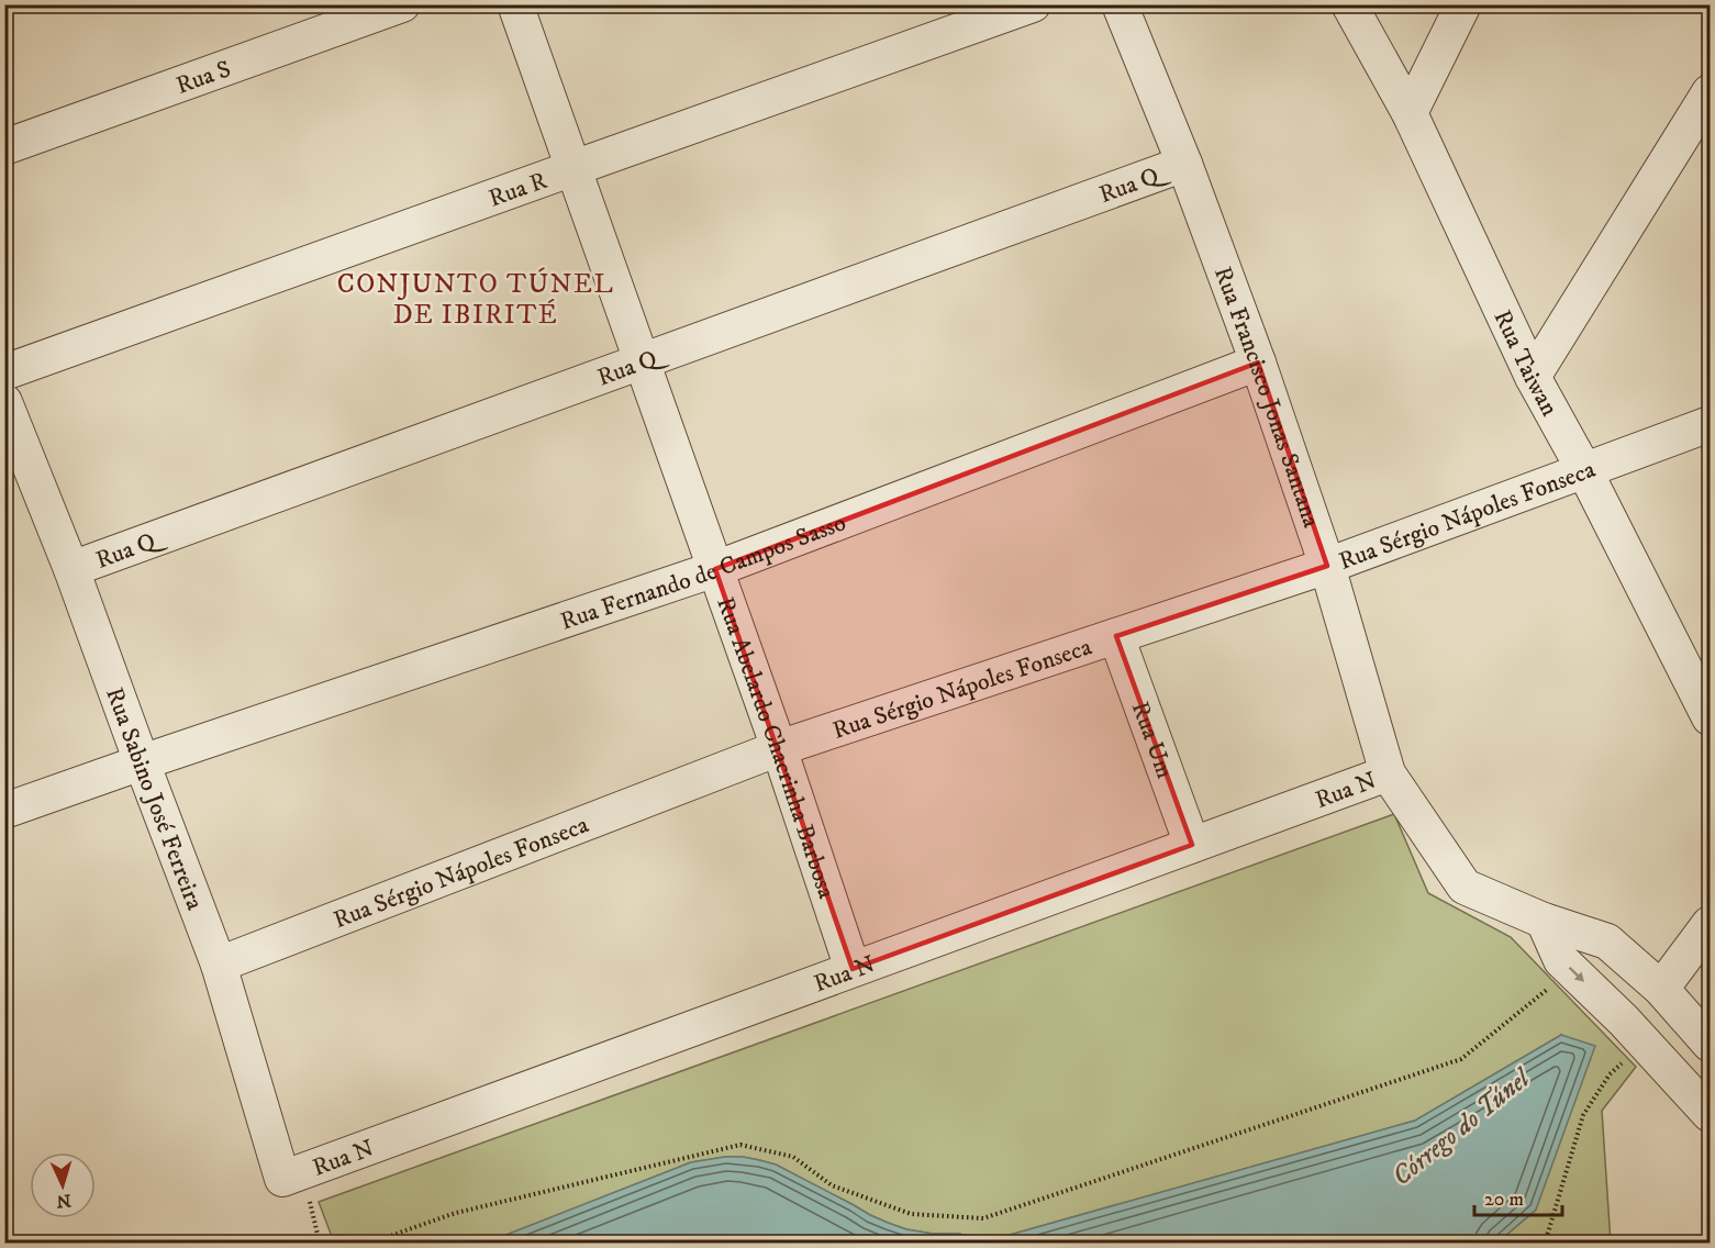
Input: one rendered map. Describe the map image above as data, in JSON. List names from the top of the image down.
{
  "streets": {
    "street": [
      "Rua S",
      "Rua Q",
      "Rua R",
      "Rua Taiwan",
      "Rua Francisco Jonas Santana",
      "Rua Sérgio Nápoles Fonseca",
      "Rua Fernando de Campos Sasso",
      "Rua Um",
      "Rua Abelardo Chacrinha Barbosa",
      "Rua N",
      "Rua Sabino José Ferreira"
    ]
  },
  "crossings": [
    ["Rua Q", "Rua Francisco Jonas Santana"],
    ["Rua Q", "Rua Abelardo Chacrinha Barbosa"],
    ["Rua Q", "Rua Sabino José Ferreira"],
    ["Rua R", "Rua Abelardo Chacrinha Barbosa"],
    ["Rua Taiwan", "Rua Sérgio Nápoles Fonseca"],
    ["Rua Francisco Jonas Santana", "Rua Sérgio Nápoles Fonseca"],
    ["Rua Francisco Jonas Santana", "Rua Fernando de Campos Sasso"],
    ["Rua Francisco Jonas Santana", "Rua N"],
    ["Rua Sérgio Nápoles Fonseca", "Rua Um"],
    ["Rua Sérgio Nápoles Fonseca", "Rua Abelardo Chacrinha Barbosa"],
    ["Rua Sérgio Nápoles Fonseca", "Rua Sabino José Ferreira"],
    ["Rua Fernando de Campos Sasso", "Rua Abelardo Chacrinha Barbosa"],
    ["Rua Fernando de Campos Sasso", "Rua Sabino José Ferreira"],
    ["Rua Um", "Rua N"],
    ["Rua Abelardo Chacrinha Barbosa", "Rua N"],
    ["Rua N", "Rua Sabino José Ferreira"]
  ],
  "districts": ["CONJUNTO TÚNEL DE IBIRITÉ"],
  "water": ["Córrego do Túnel"],
  "scale_bar": "20 m",
  "north": "bottom"
}
